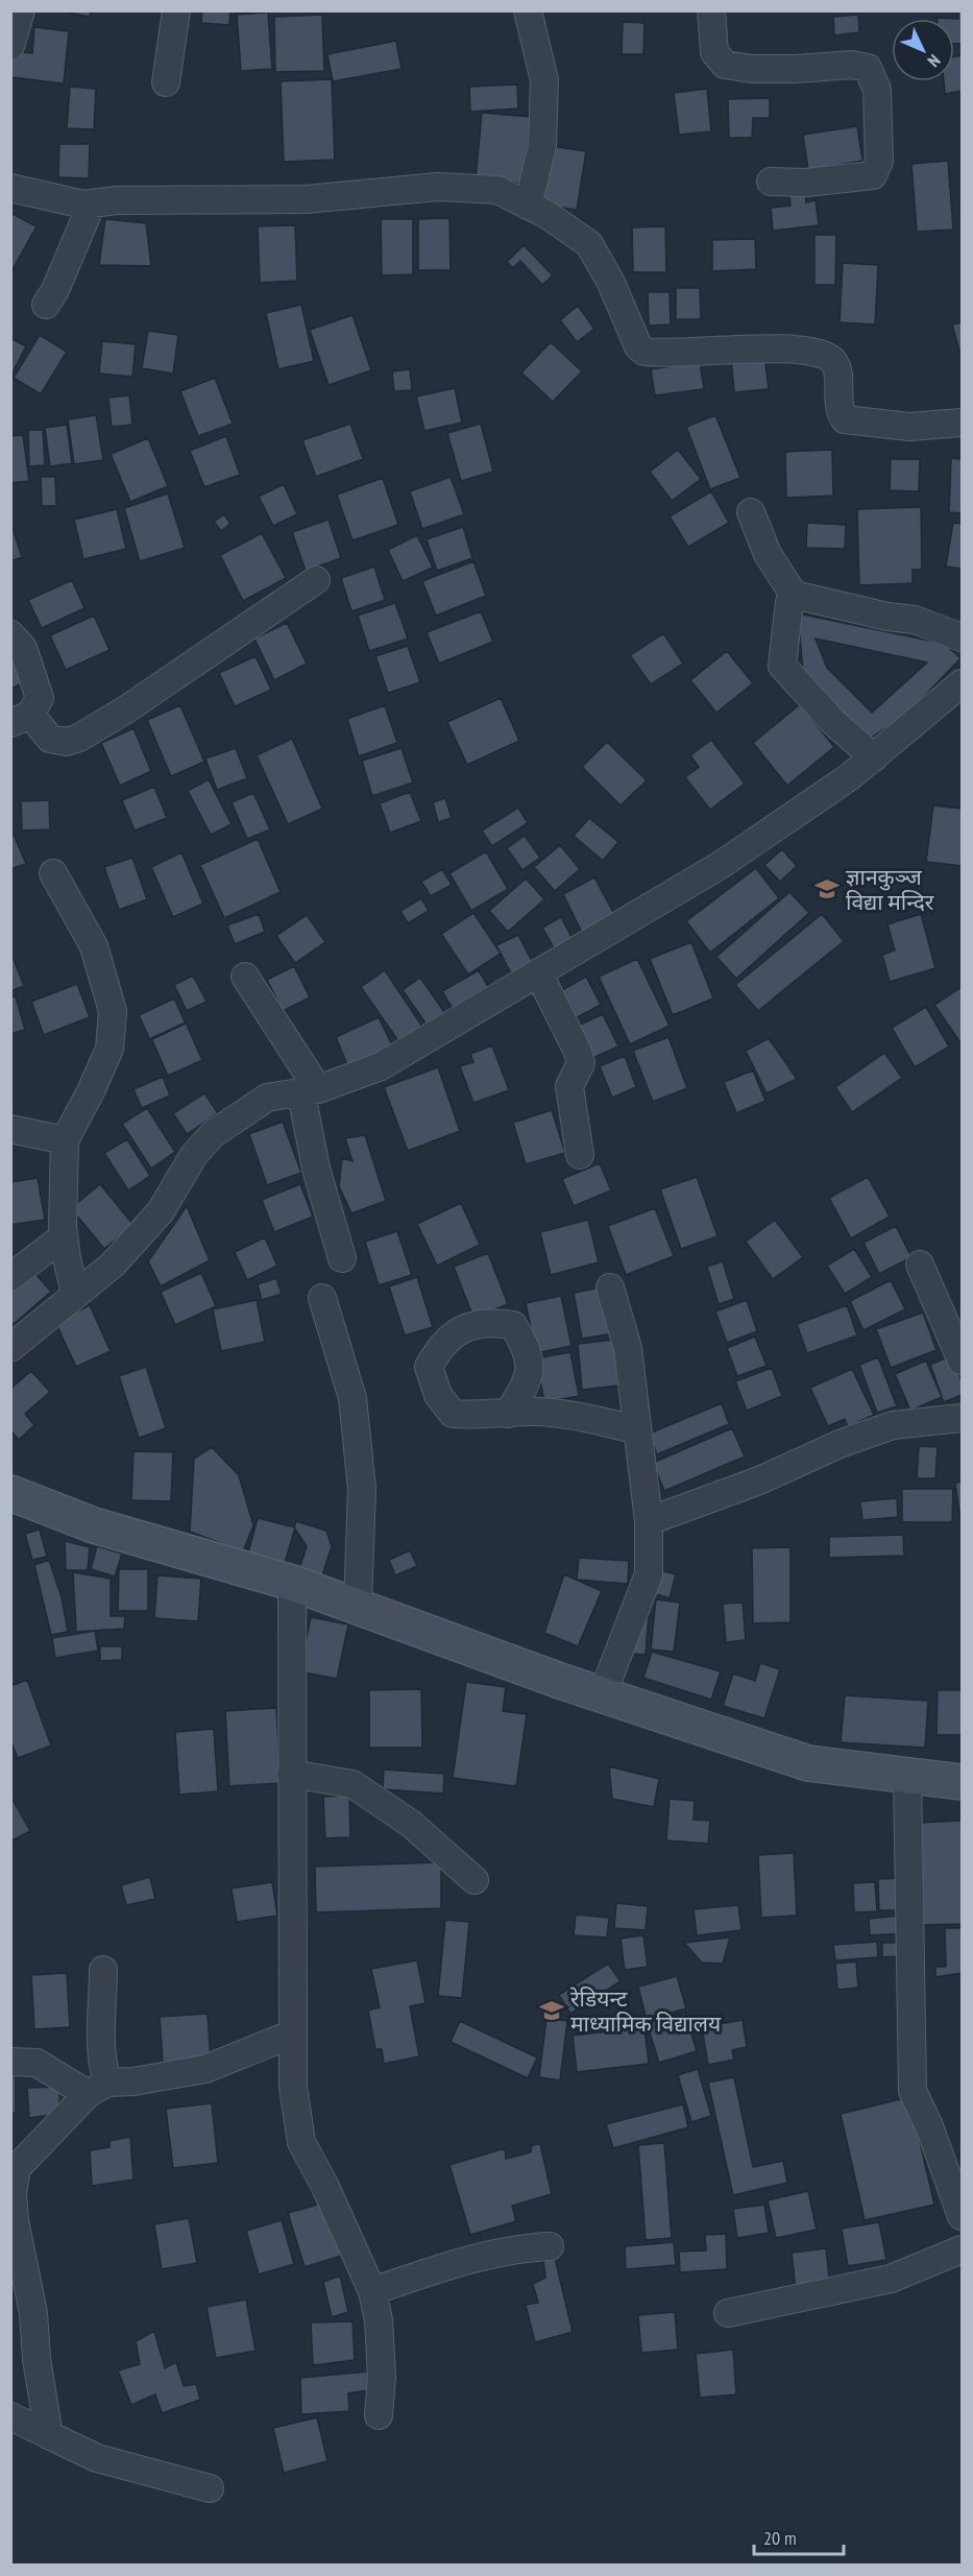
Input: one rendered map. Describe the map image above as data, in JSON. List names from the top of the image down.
{
  "places": {
    "school or university": ["ज्ञानकुञ्‍ज विद्या मन्दिर", "रेडियन्ट माध्यामिक विद्यालय"]
  },
  "scale_bar": "20 m",
  "north": "bottom right"
}
